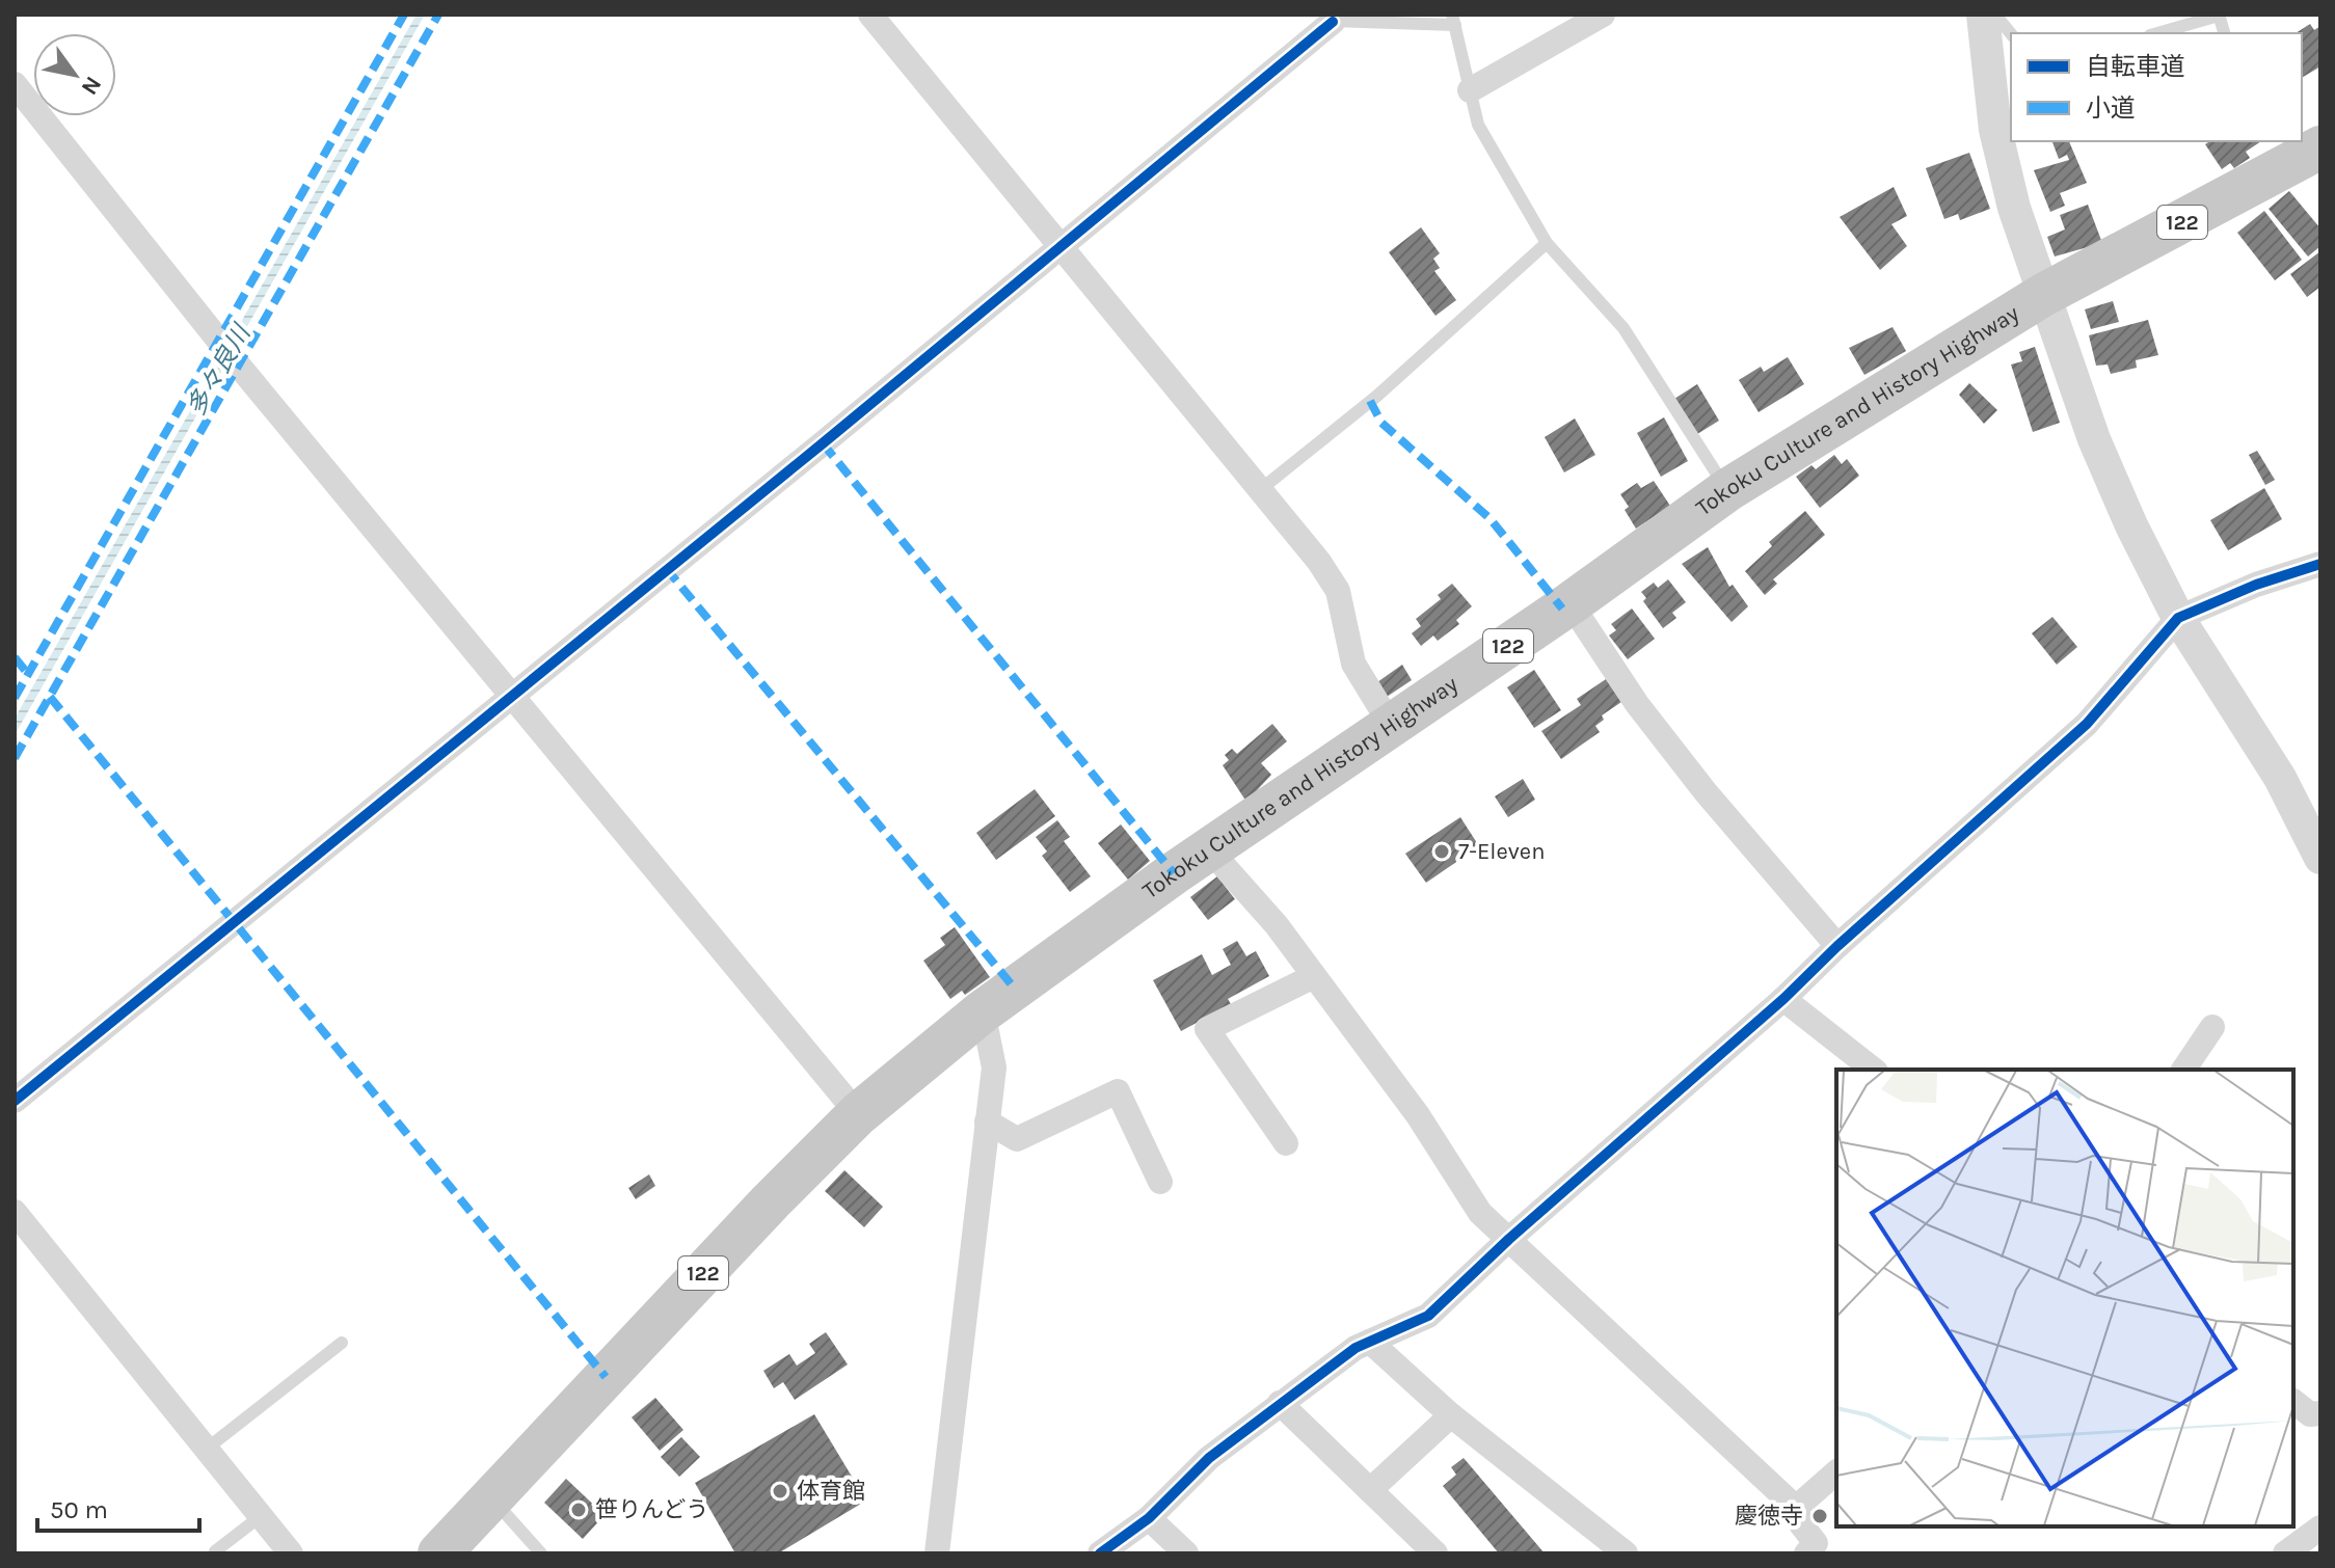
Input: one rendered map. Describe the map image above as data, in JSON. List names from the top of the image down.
{
  "streets": {
    "highway": ["122", "Tokoku Culture and History Highway"]
  },
  "water": ["多々良川"],
  "places": [
    "7-Eleven",
    "体育館",
    "笹りんどう",
    "慶徳寺"
  ],
  "legend": ["自転車道", "小道"],
  "scale_bar": "50 m",
  "north": "bottom right"
}
